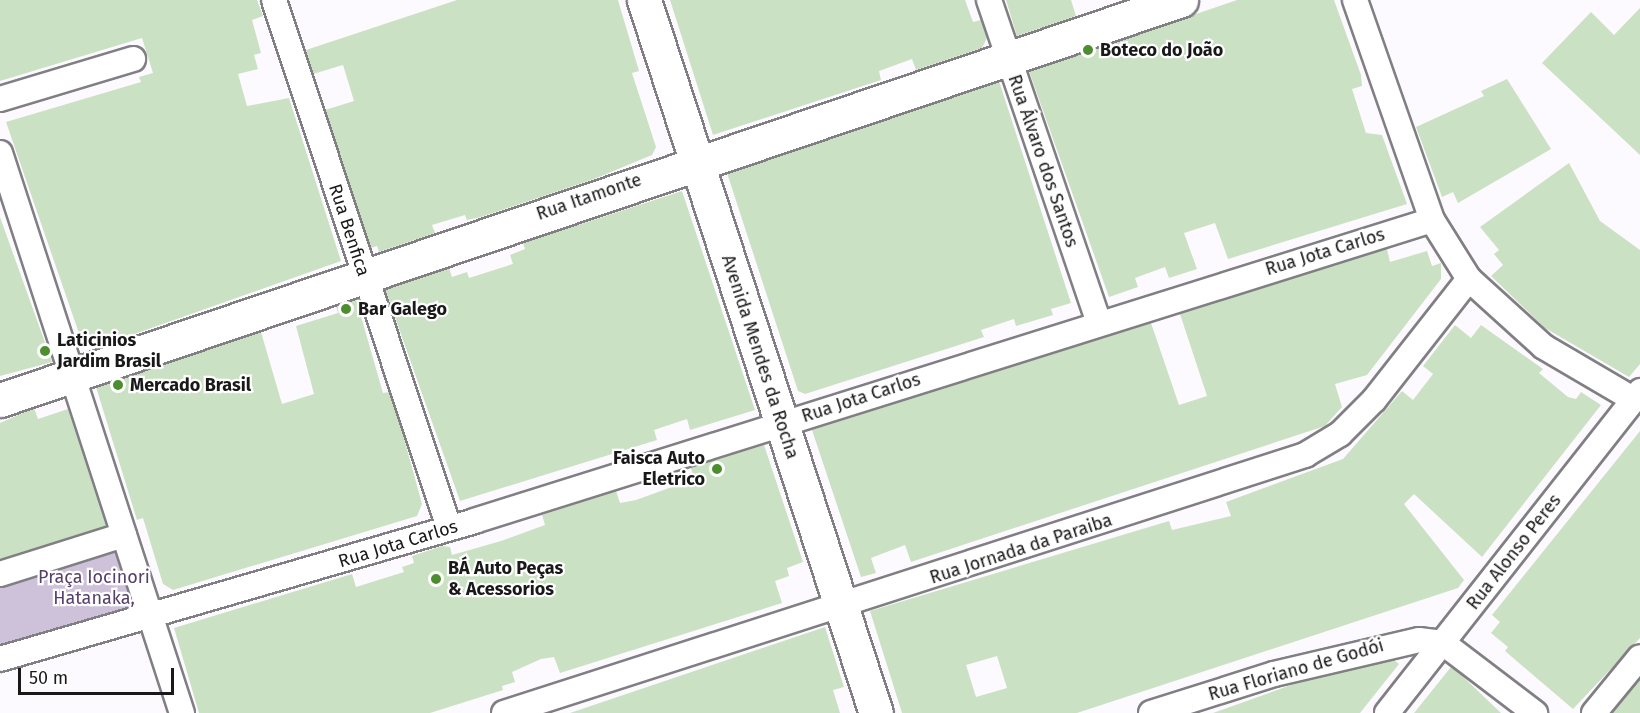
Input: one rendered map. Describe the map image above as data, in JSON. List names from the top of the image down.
{
  "streets": {
    "street": [
      "Rua Álvaro dos Santos",
      "Rua Itamonte",
      "Rua Benfica",
      "Rua Jota Carlos",
      "Avenida Mendes da Rocha",
      "Rua Jornada da Paraiba",
      "Rua Alonso Peres",
      "Rua Floriano de Godói"
    ]
  },
  "crossings": [
    ["Rua Álvaro dos Santos", "Rua Itamonte"],
    ["Rua Álvaro dos Santos", "Rua Jota Carlos"],
    ["Rua Itamonte", "Rua Benfica"],
    ["Rua Itamonte", "Avenida Mendes da Rocha"],
    ["Rua Benfica", "Rua Jota Carlos"],
    ["Rua Jota Carlos", "Avenida Mendes da Rocha"],
    ["Avenida Mendes da Rocha", "Rua Jornada da Paraiba"],
    ["Rua Alonso Peres", "Rua Floriano de Godói"]
  ],
  "parks": ["Praça Iocinori Hatanaka,"],
  "places": [
    "Boteco do João",
    "Bar Galego",
    "Laticinios Jardim Brasil",
    "Mercado Brasil",
    "Faisca Auto Eletrico",
    "BÁ Auto Peças & Acessorios"
  ],
  "scale_bar": "50 m"
}
